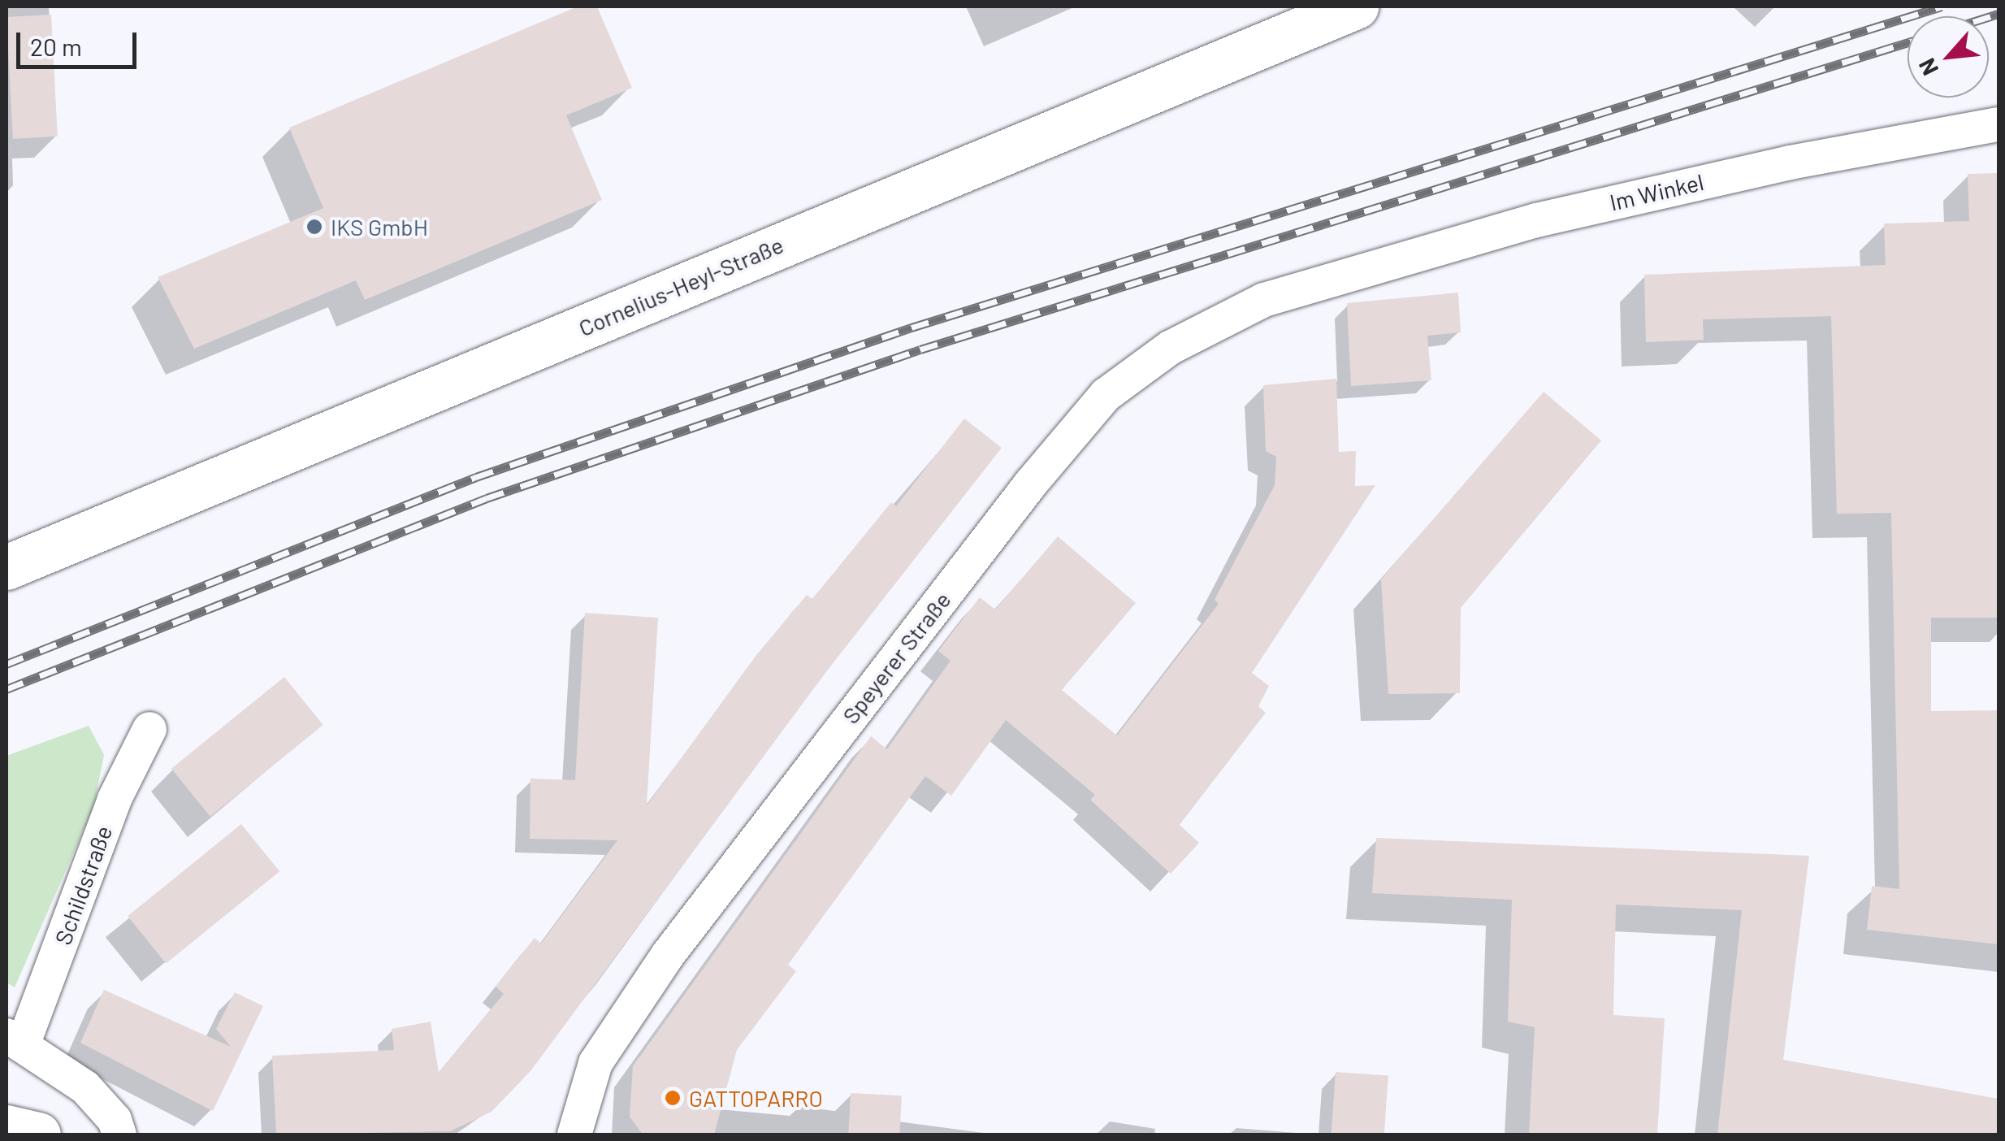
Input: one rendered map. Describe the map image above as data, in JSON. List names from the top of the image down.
{
  "streets": {
    "main road": ["Cornelius-Heyl-Straße"],
    "street": ["Im Winkel", "Speyerer Straße", "Schildstraße"]
  },
  "crossings": [
    ["Im Winkel", "Speyerer Straße"]
  ],
  "places": ["IKS GmbH", "GATTOPARRO"],
  "scale_bar": "20 m",
  "north": "bottom left"
}
